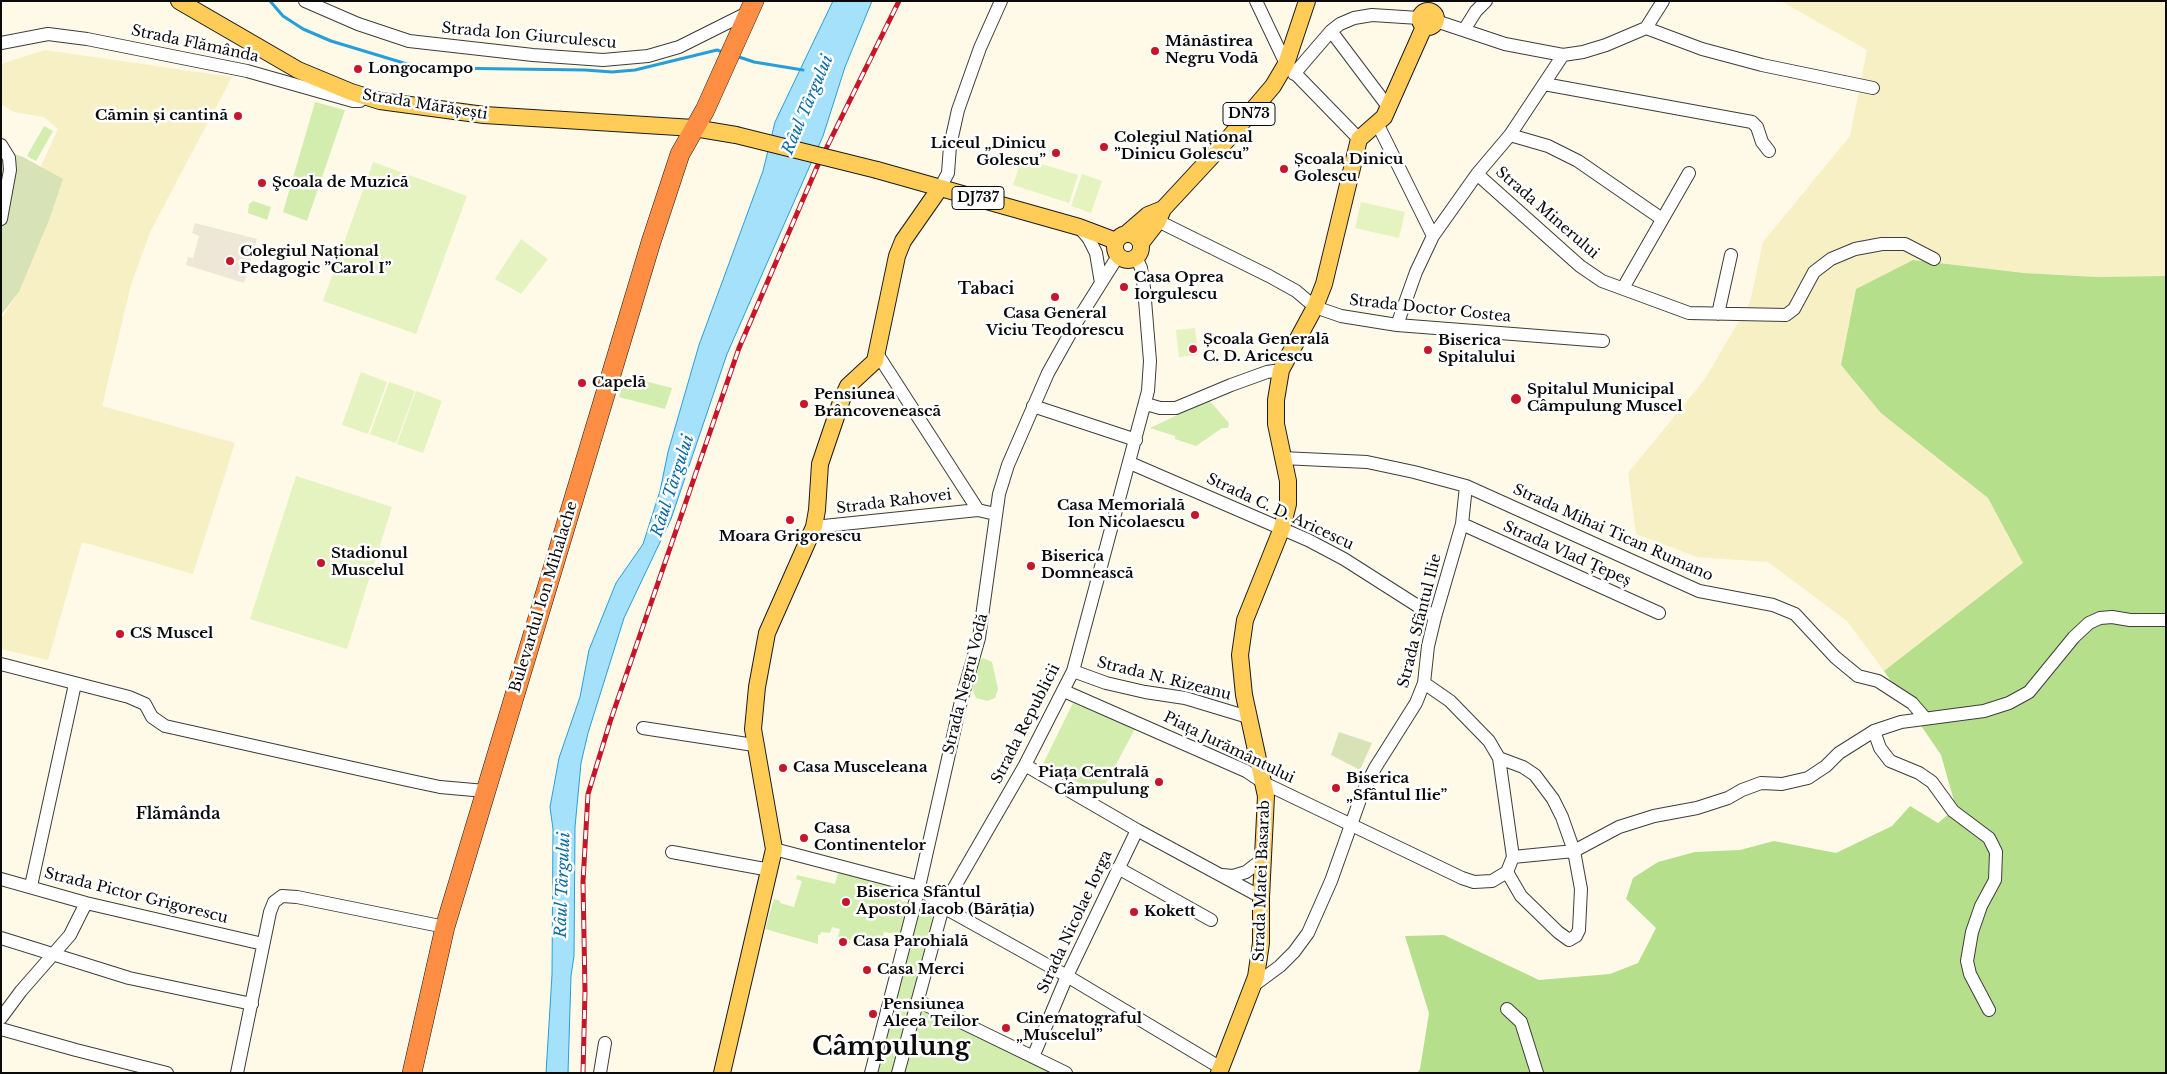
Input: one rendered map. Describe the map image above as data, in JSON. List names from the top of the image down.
{
  "streets": {
    "highway": ["Bulevardul Ion Mihalache"],
    "main road": [
      "Strada Mărășești",
      "DN73",
      "DJ737",
      "Strada Negru Vodă",
      "Strada Matei Basarab"
    ],
    "street": [
      "Strada Ion Giurculescu",
      "Strada Flămânda",
      "Strada Minerului",
      "Strada Doctor Costea",
      "Strada Rahovei",
      "Strada C. D. Aricescu",
      "Strada Mihai Tican Rumano",
      "Strada Vlad Țepeș",
      "Strada Sfântul Ilie",
      "Strada N. Rizeanu",
      "Strada Republicii",
      "Piața Jurământului",
      "Strada Pictor Grigorescu",
      "Strada Nicolae Iorga"
    ]
  },
  "crossings": [
    ["Strada Ion Giurculescu", "Bulevardul Ion Mihalache"],
    ["Strada Flămânda", "Strada Mărășești"],
    ["Strada Mărășești", "DJ737"],
    ["Strada Mărășești", "Bulevardul Ion Mihalache"],
    ["DJ737", "Bulevardul Ion Mihalache"],
    ["Strada Doctor Costea", "Strada Negru Vodă"],
    ["Strada Doctor Costea", "Strada Matei Basarab"],
    ["Strada Rahovei", "Strada Negru Vodă"],
    ["Strada C. D. Aricescu", "Strada Sfântul Ilie"],
    ["Strada C. D. Aricescu", "Strada Republicii"],
    ["Strada C. D. Aricescu", "Strada Matei Basarab"],
    ["Strada Mihai Tican Rumano", "Strada Sfântul Ilie"],
    ["Strada Mihai Tican Rumano", "Strada Matei Basarab"],
    ["Strada Vlad Țepeș", "Strada Sfântul Ilie"],
    ["Strada Sfântul Ilie", "Piața Jurământului"],
    ["Strada Sfântul Ilie", "Strada Matei Basarab"],
    ["Strada N. Rizeanu", "Strada Republicii"],
    ["Strada N. Rizeanu", "Strada Matei Basarab"],
    ["Strada Negru Vodă", "Strada Republicii"],
    ["Strada Republicii", "Piața Jurământului"],
    ["Piața Jurământului", "Strada Matei Basarab"]
  ],
  "districts": ["Tabaci", "Flămânda", "Câmpulung"],
  "water": ["Râul Târgului"],
  "places": [
    "Mănăstirea Negru Vodă",
    "Longocampo",
    "Cămin și cantină",
    "Colegiul Național ”Dinicu Golescu”",
    "Liceul „Dinicu Golescu”",
    "Școala Dinicu Golescu",
    "Şcoala de Muzică",
    "Colegiul Național Pedagogic ”Carol I”",
    "Casa Oprea Iorgulescu",
    "Casa General Viciu Teodorescu",
    "Școala Generală C. D. Aricescu",
    "Biserica Spitalului",
    "Capelă",
    "Spitalul Municipal Câmpulung Muscel",
    "Pensiunea Brâncovenească",
    "Casa Memorială Ion Nicolaescu",
    "Moara Grigorescu",
    "Stadionul Muscelul",
    "Biserica Domnească",
    "CS Muscel",
    "Casa Musceleana",
    "Piața Centrală Câmpulung",
    "Biserica „Sfântul Ilie”",
    "Casa Continentelor",
    "Biserica Sfântul Apostol Iacob (Bărăția)",
    "Kokett",
    "Casa Parohială",
    "Casa Merci",
    "Pensiunea Aleea Teilor",
    "Cinematograful „Muscelul”"
  ]
}
